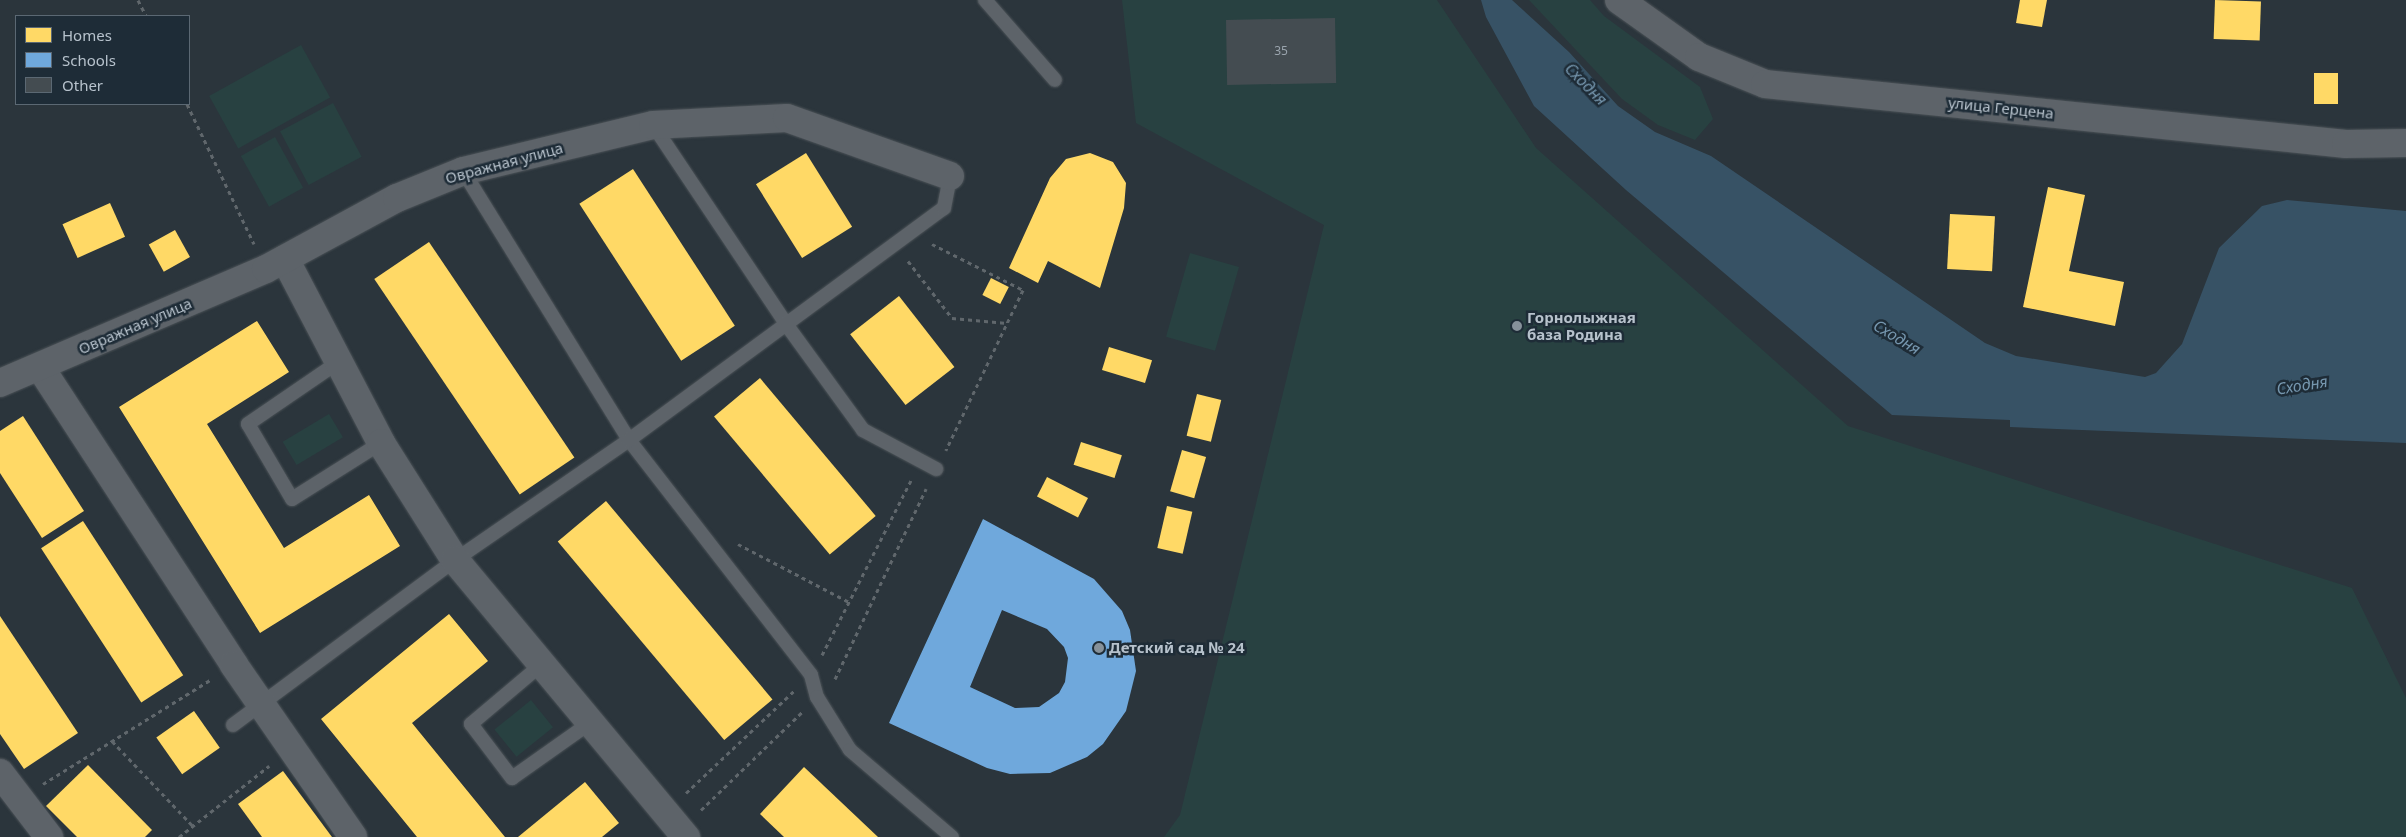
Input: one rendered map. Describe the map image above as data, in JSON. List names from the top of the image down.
{
  "streets": {
    "street": ["улица Герцена", "Овражная улица"]
  },
  "water": ["Сходня"],
  "places": ["Горнолыжная база Родина", "Детский сад № 24"],
  "house_numbers": ["35"],
  "legend": ["Homes", "Schools", "Other"]
}
